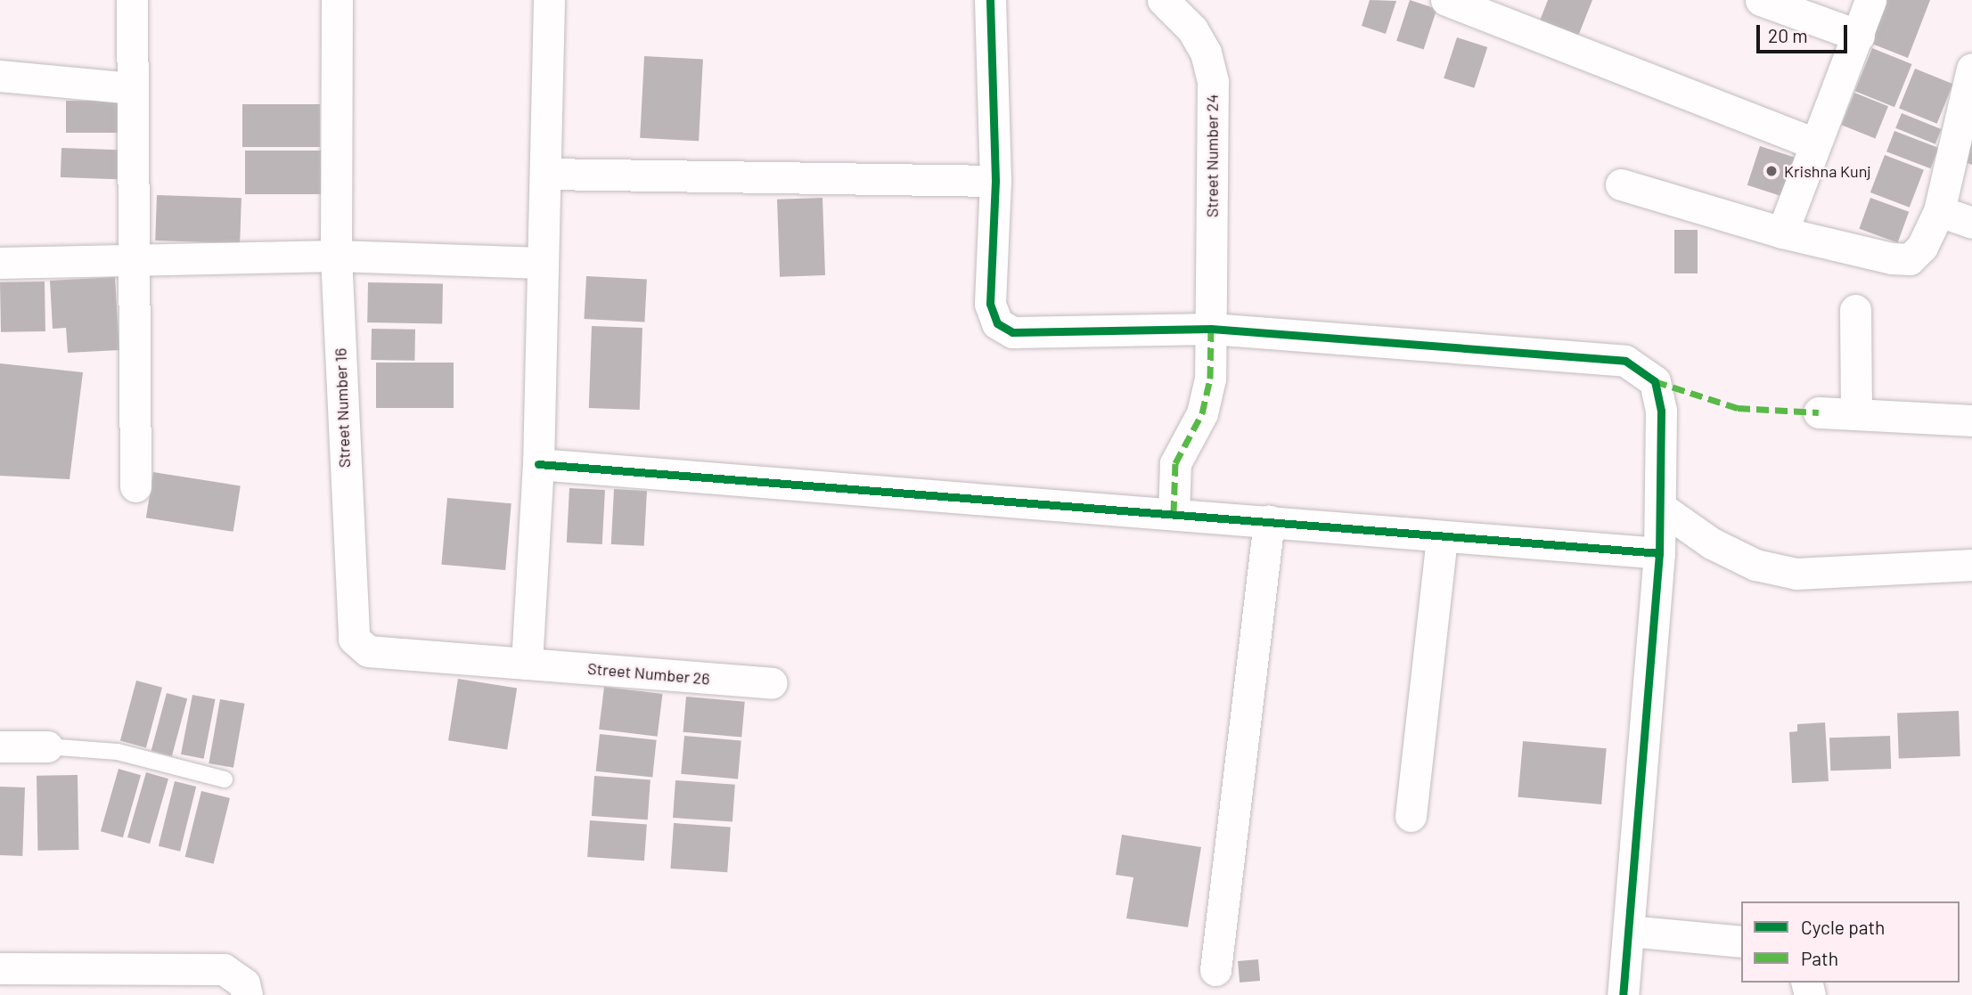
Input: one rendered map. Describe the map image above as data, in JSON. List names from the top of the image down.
{
  "streets": {
    "street": ["Street Number 24", "Street Number 16", "Street Number 26"]
  },
  "crossings": [
    ["Street Number 16", "Street Number 26"]
  ],
  "places": ["Krishna Kunj"],
  "legend": ["Cycle path", "Path"],
  "scale_bar": "20 m"
}
